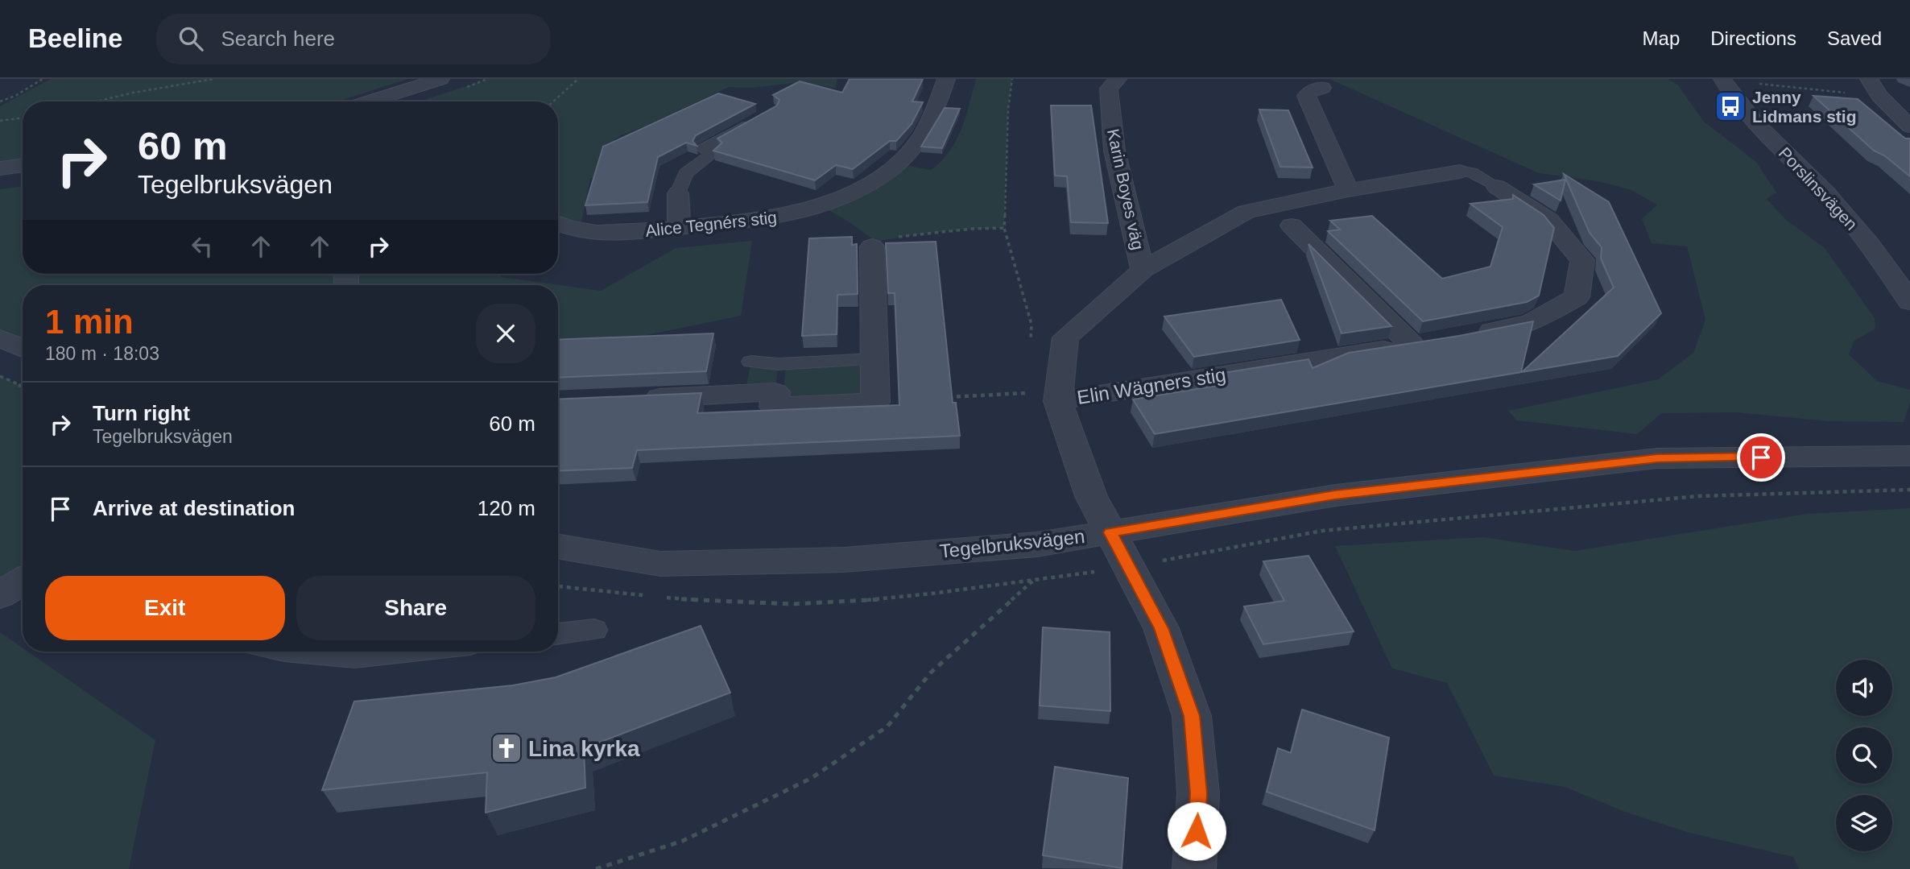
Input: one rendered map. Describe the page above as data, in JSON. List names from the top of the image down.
{
  "streets": {
    "street": [
      "Porslinsvägen",
      "Karin Boyes väg",
      "Alice Tegnérs stig",
      "Elin Wägners stig",
      "Tegelbruksvägen"
    ]
  },
  "places": {
    "bus stop": ["Jenny Lidmans stig"],
    "church": ["Lina kyrka"]
  },
  "page": {
    "header": "Beeline",
    "search": "Search here",
    "nav": ["Map", "Directions", "Saved"],
    "turn": ["60 m", "Tegelbruksvägen"],
    "heading": ["1 min", "180 m · 18:03"],
    "list": [
      {
        "name": "Turn right",
        "note": "Tegelbruksvägen",
        "value": "60 m"
      },
      {
        "name": "Arrive at destination",
        "value": "120 m"
      }
    ],
    "buttons": ["Exit", "Share"]
  }
}
